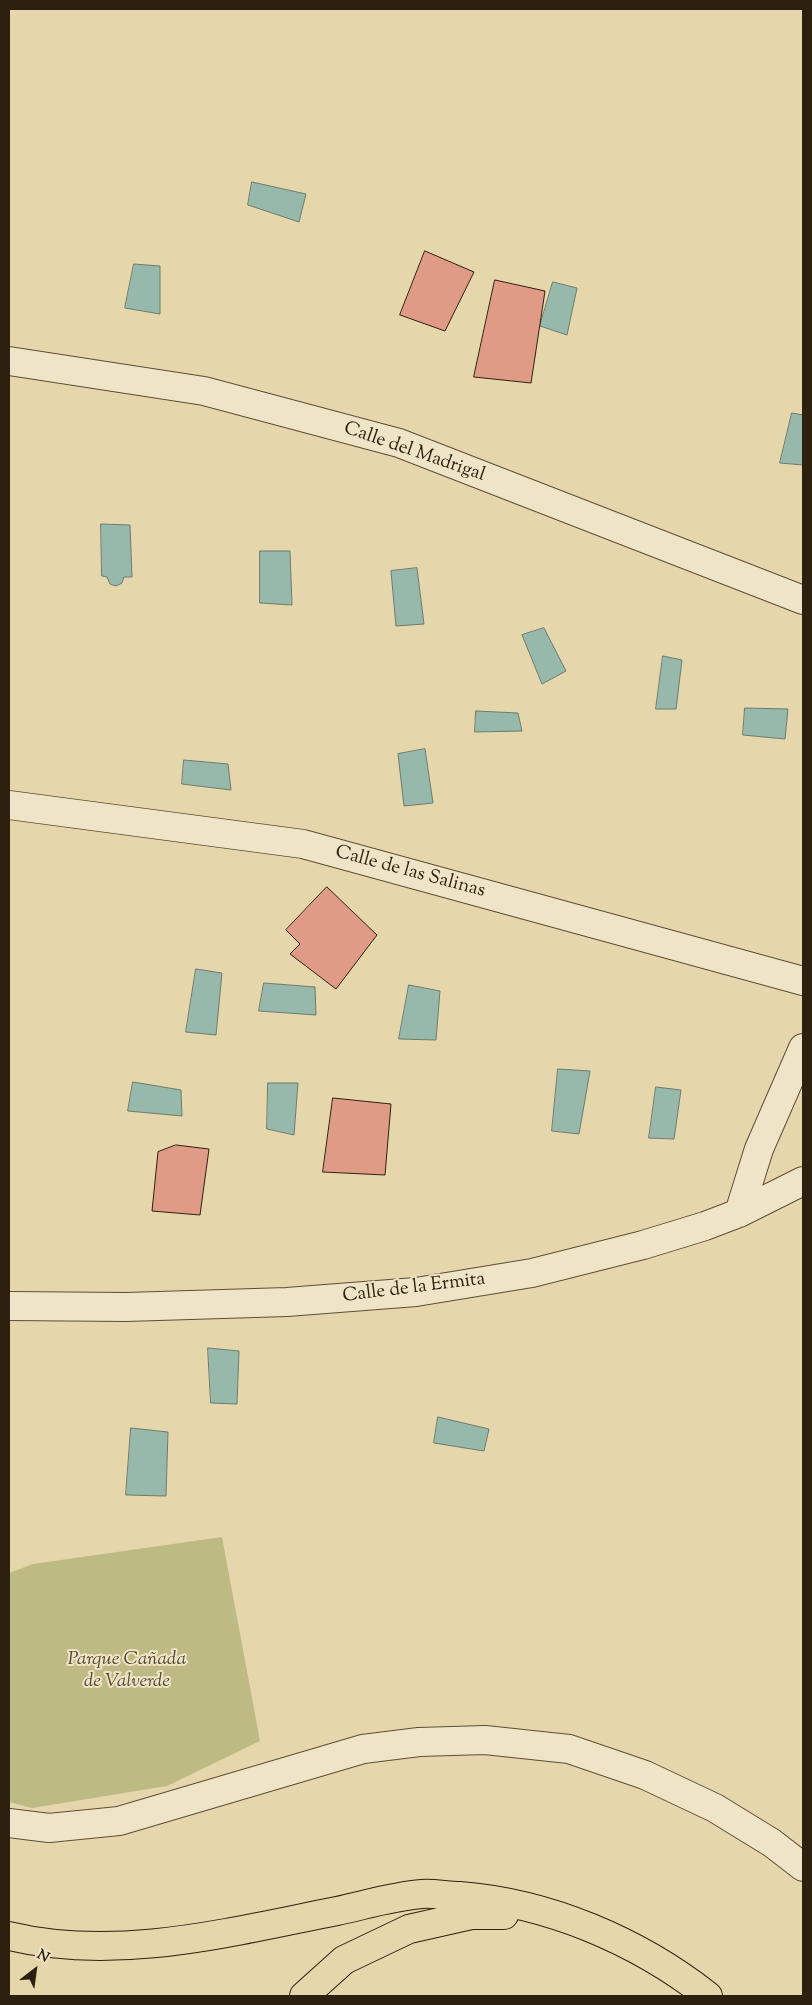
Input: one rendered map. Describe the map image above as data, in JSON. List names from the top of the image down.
{
  "streets": {
    "street": ["Calle del Madrigal", "Calle de las Salinas", "Calle de la Ermita"]
  },
  "parks": ["Parque Cañada de Valverde"],
  "north": "top right"
}
